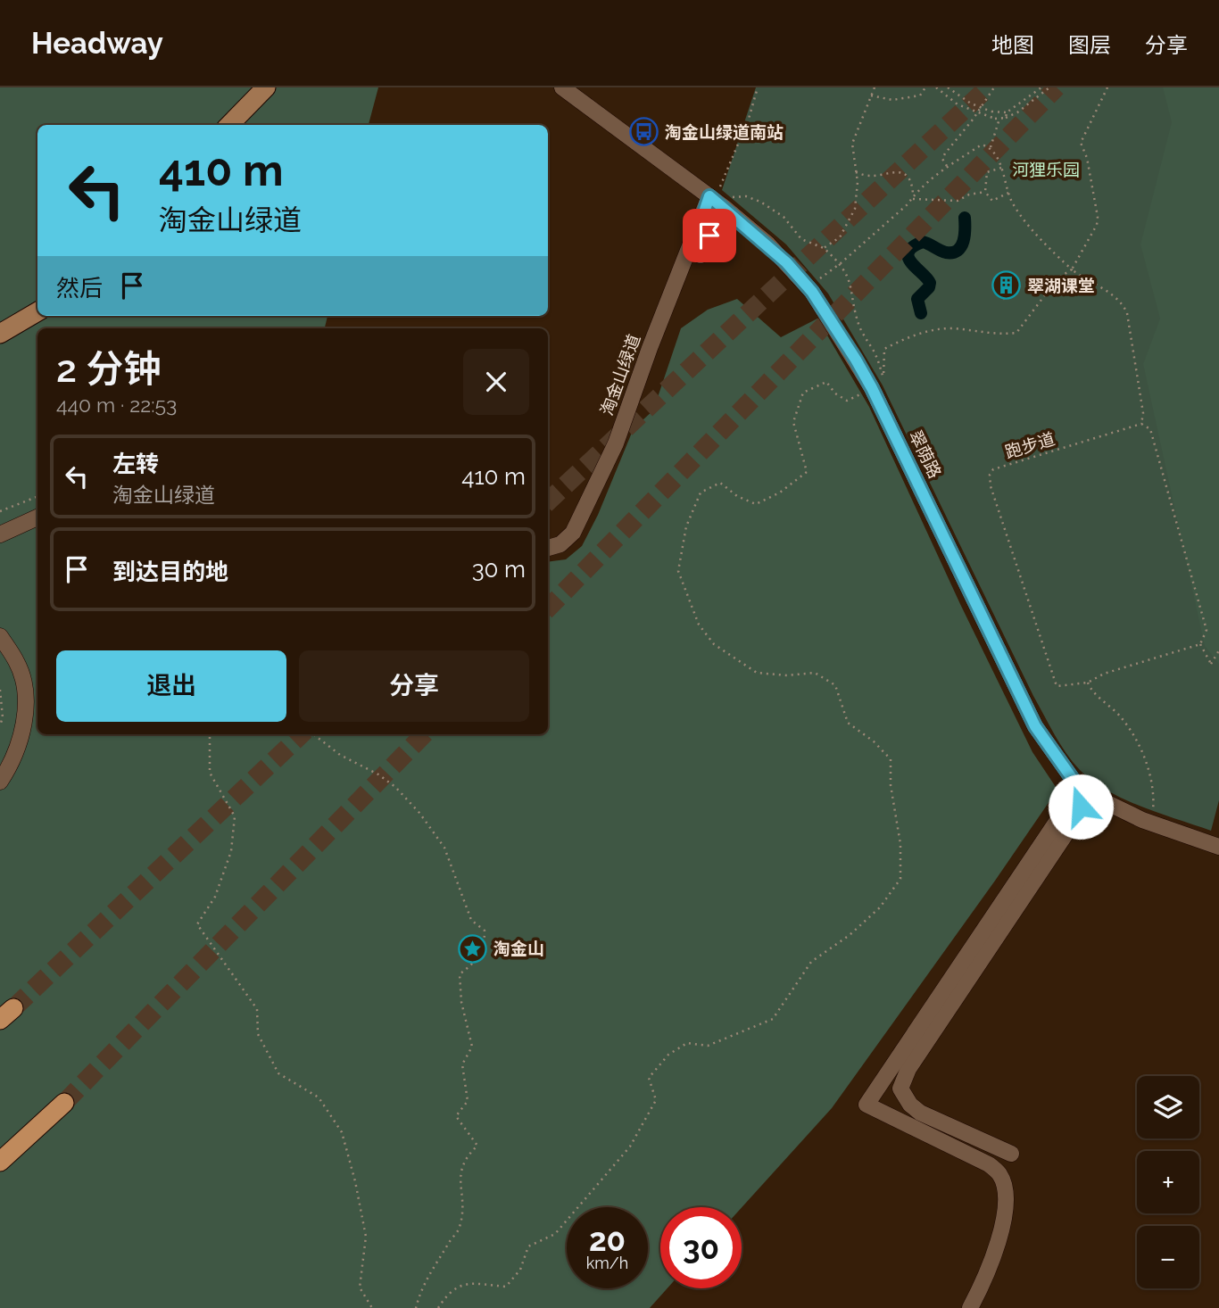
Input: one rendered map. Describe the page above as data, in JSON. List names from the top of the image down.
{
  "streets": {
    "street": ["淘金山绿道", "翠荫路"],
    "path": ["跑步道"]
  },
  "crossings": [
    ["淘金山绿道", "翠荫路"]
  ],
  "parks": ["河狸乐园"],
  "places": {
    "bus stop": ["淘金山绿道南站"],
    "building": ["翠湖课堂"],
    "place": ["淘金山"]
  },
  "page": {
    "header": "Headway",
    "nav": ["地图", "图层", "分享"],
    "turn": ["410 m", "淘金山绿道"],
    "then": "然后",
    "heading": ["2 分钟", "440 m · 22:53"],
    "list": [
      {
        "name": "左转",
        "note": "淘金山绿道",
        "value": "410 m"
      },
      {
        "name": "到达目的地",
        "value": "30 m"
      }
    ],
    "buttons": ["退出", "分享"],
    "map_buttons": ["+", "−"],
    "speed": "20 km/h",
    "limit": "30"
  }
}
